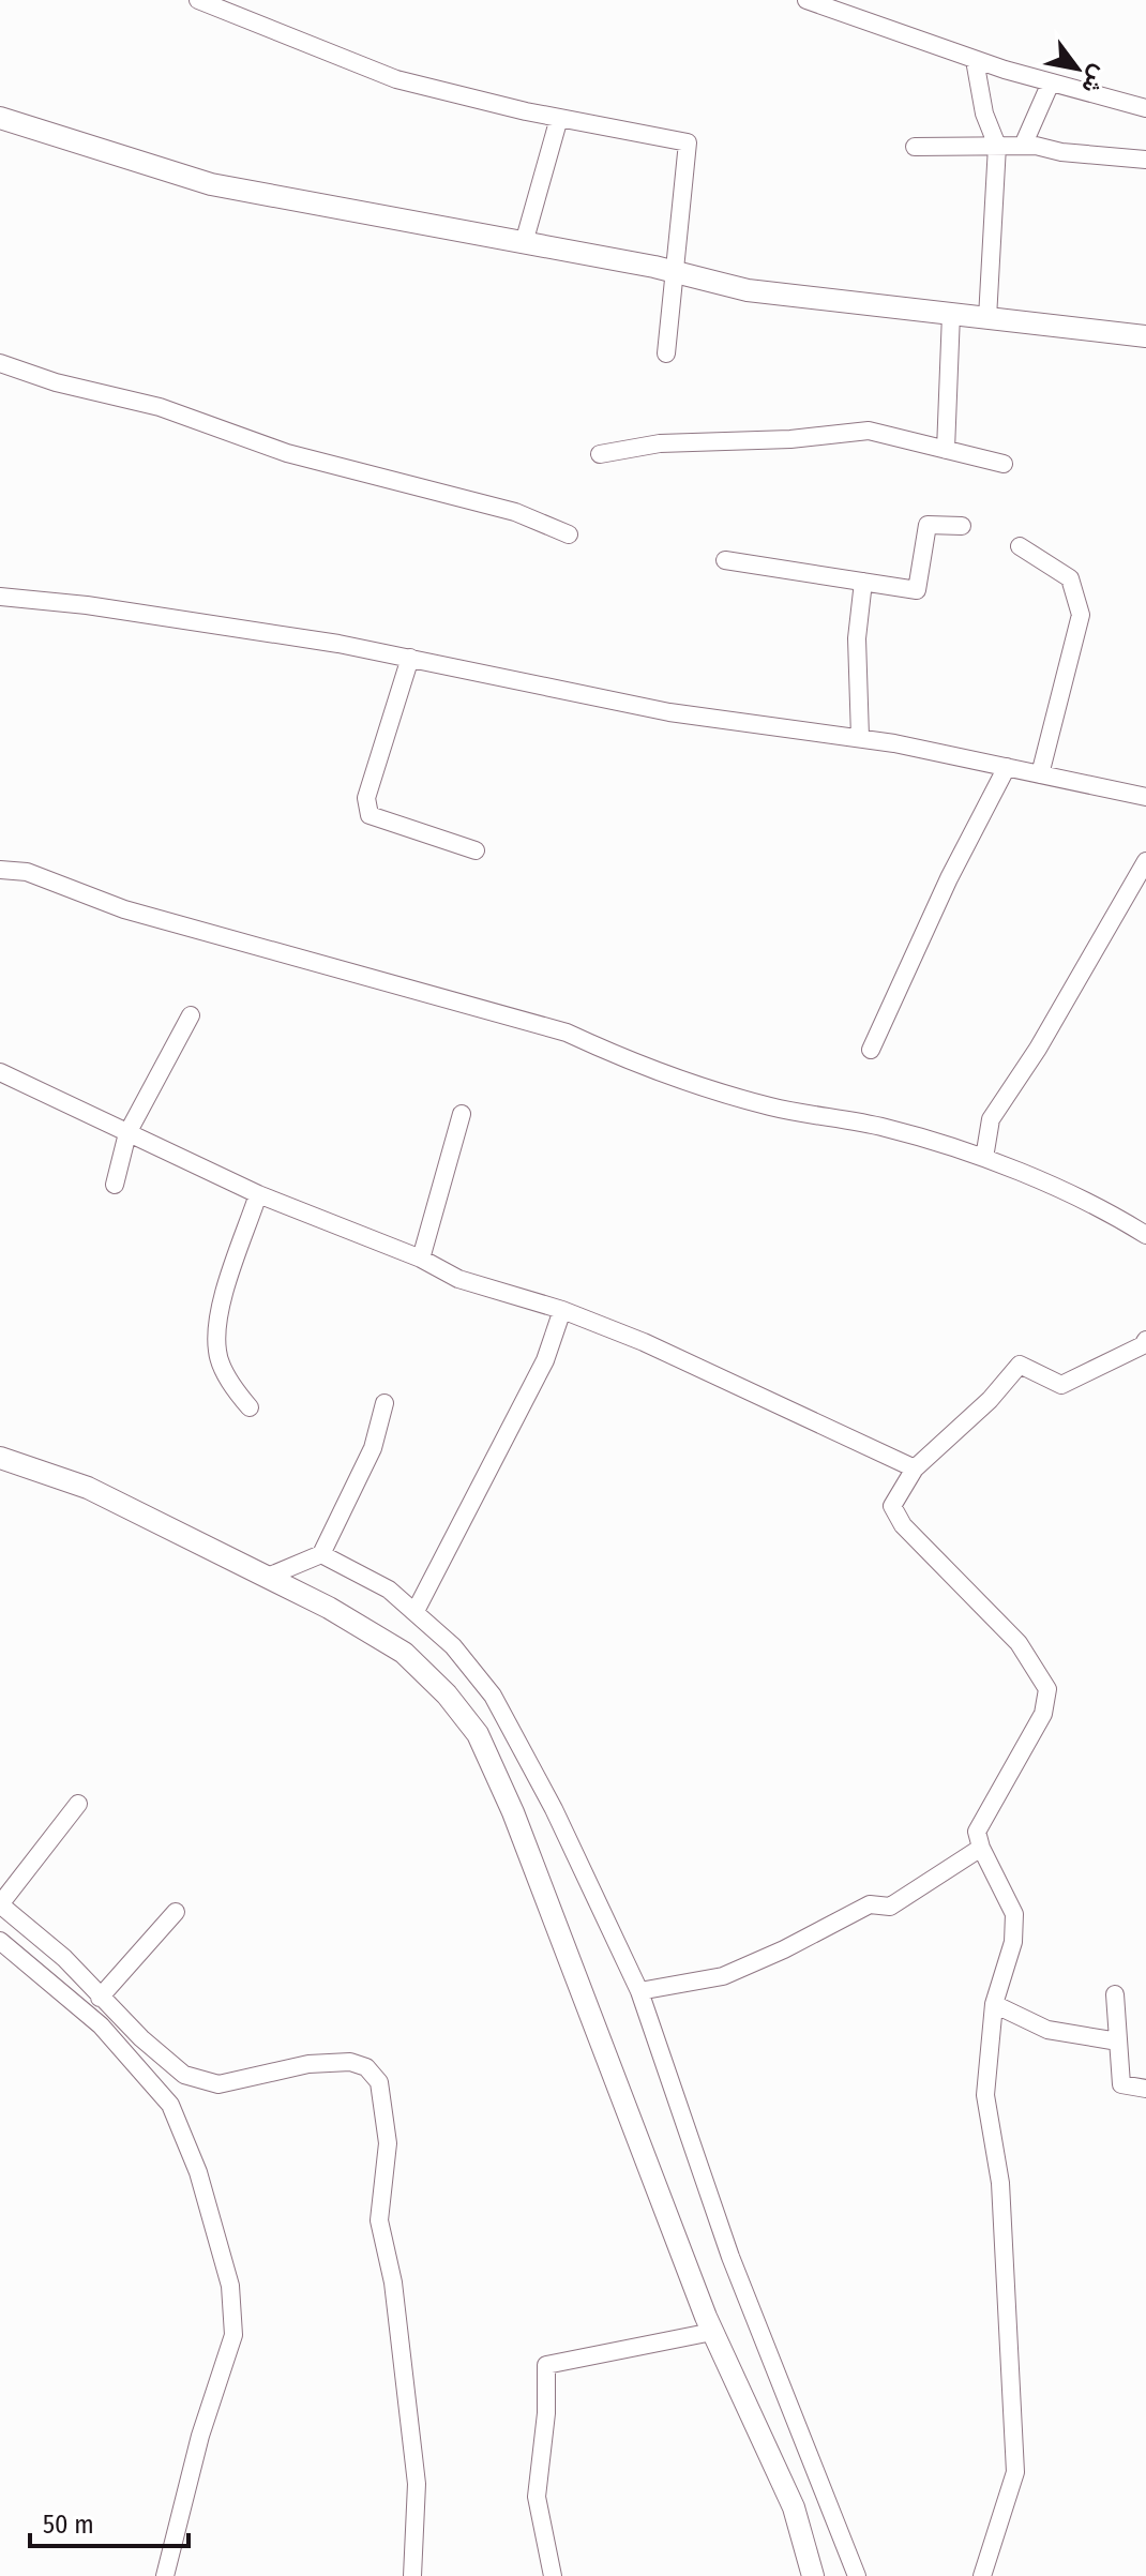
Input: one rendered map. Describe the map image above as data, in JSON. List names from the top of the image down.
{
  "scale_bar": "50 m",
  "north": "bottom right"
}
